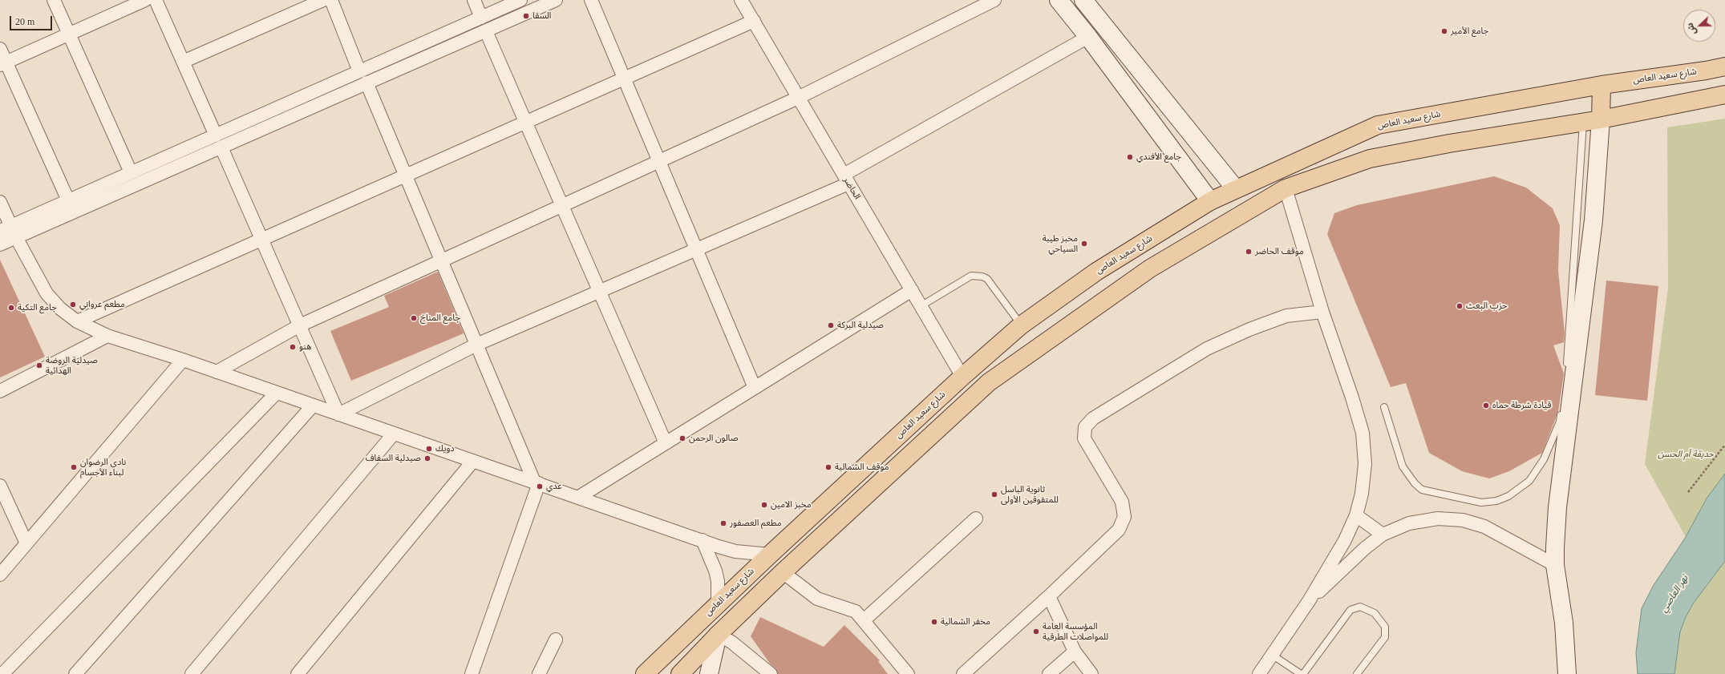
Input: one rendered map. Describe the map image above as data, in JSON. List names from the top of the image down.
{
  "streets": {
    "main road": ["شارع سعيد العاص"],
    "street": ["الحاضر"]
  },
  "crossings": [
    ["شارع سعيد العاص", "الحاضر"]
  ],
  "water": ["نهر العاصي"],
  "parks": ["حديقة أم الحسن"],
  "places": [
    "السقا",
    "جامع الأمير",
    "جامع الأفندي",
    "مخبز طيبة السياحي",
    "موقف الحاضر",
    "مطعم عرواني",
    "حزب البعث",
    "جامع التكية",
    "جامع المناخ",
    "صيدلية البركة",
    "هنو",
    "صيدلية الروضة الهدائية",
    "قيادة شرطة حماه",
    "صالون الرحمن",
    "دويك",
    "صيدلية السفاف",
    "نادي الرضوان لبناء الأجسام",
    "موقف الشمالية",
    "عدي",
    "ثانوية الباسل للمتفوقين الأولى",
    "مخبز الآمين",
    "مطعم العصفور",
    "مخفر الشمالية",
    "المؤسسة العامة للمواصلات الطرقية"
  ],
  "scale_bar": "20 m",
  "north": "left"
}
